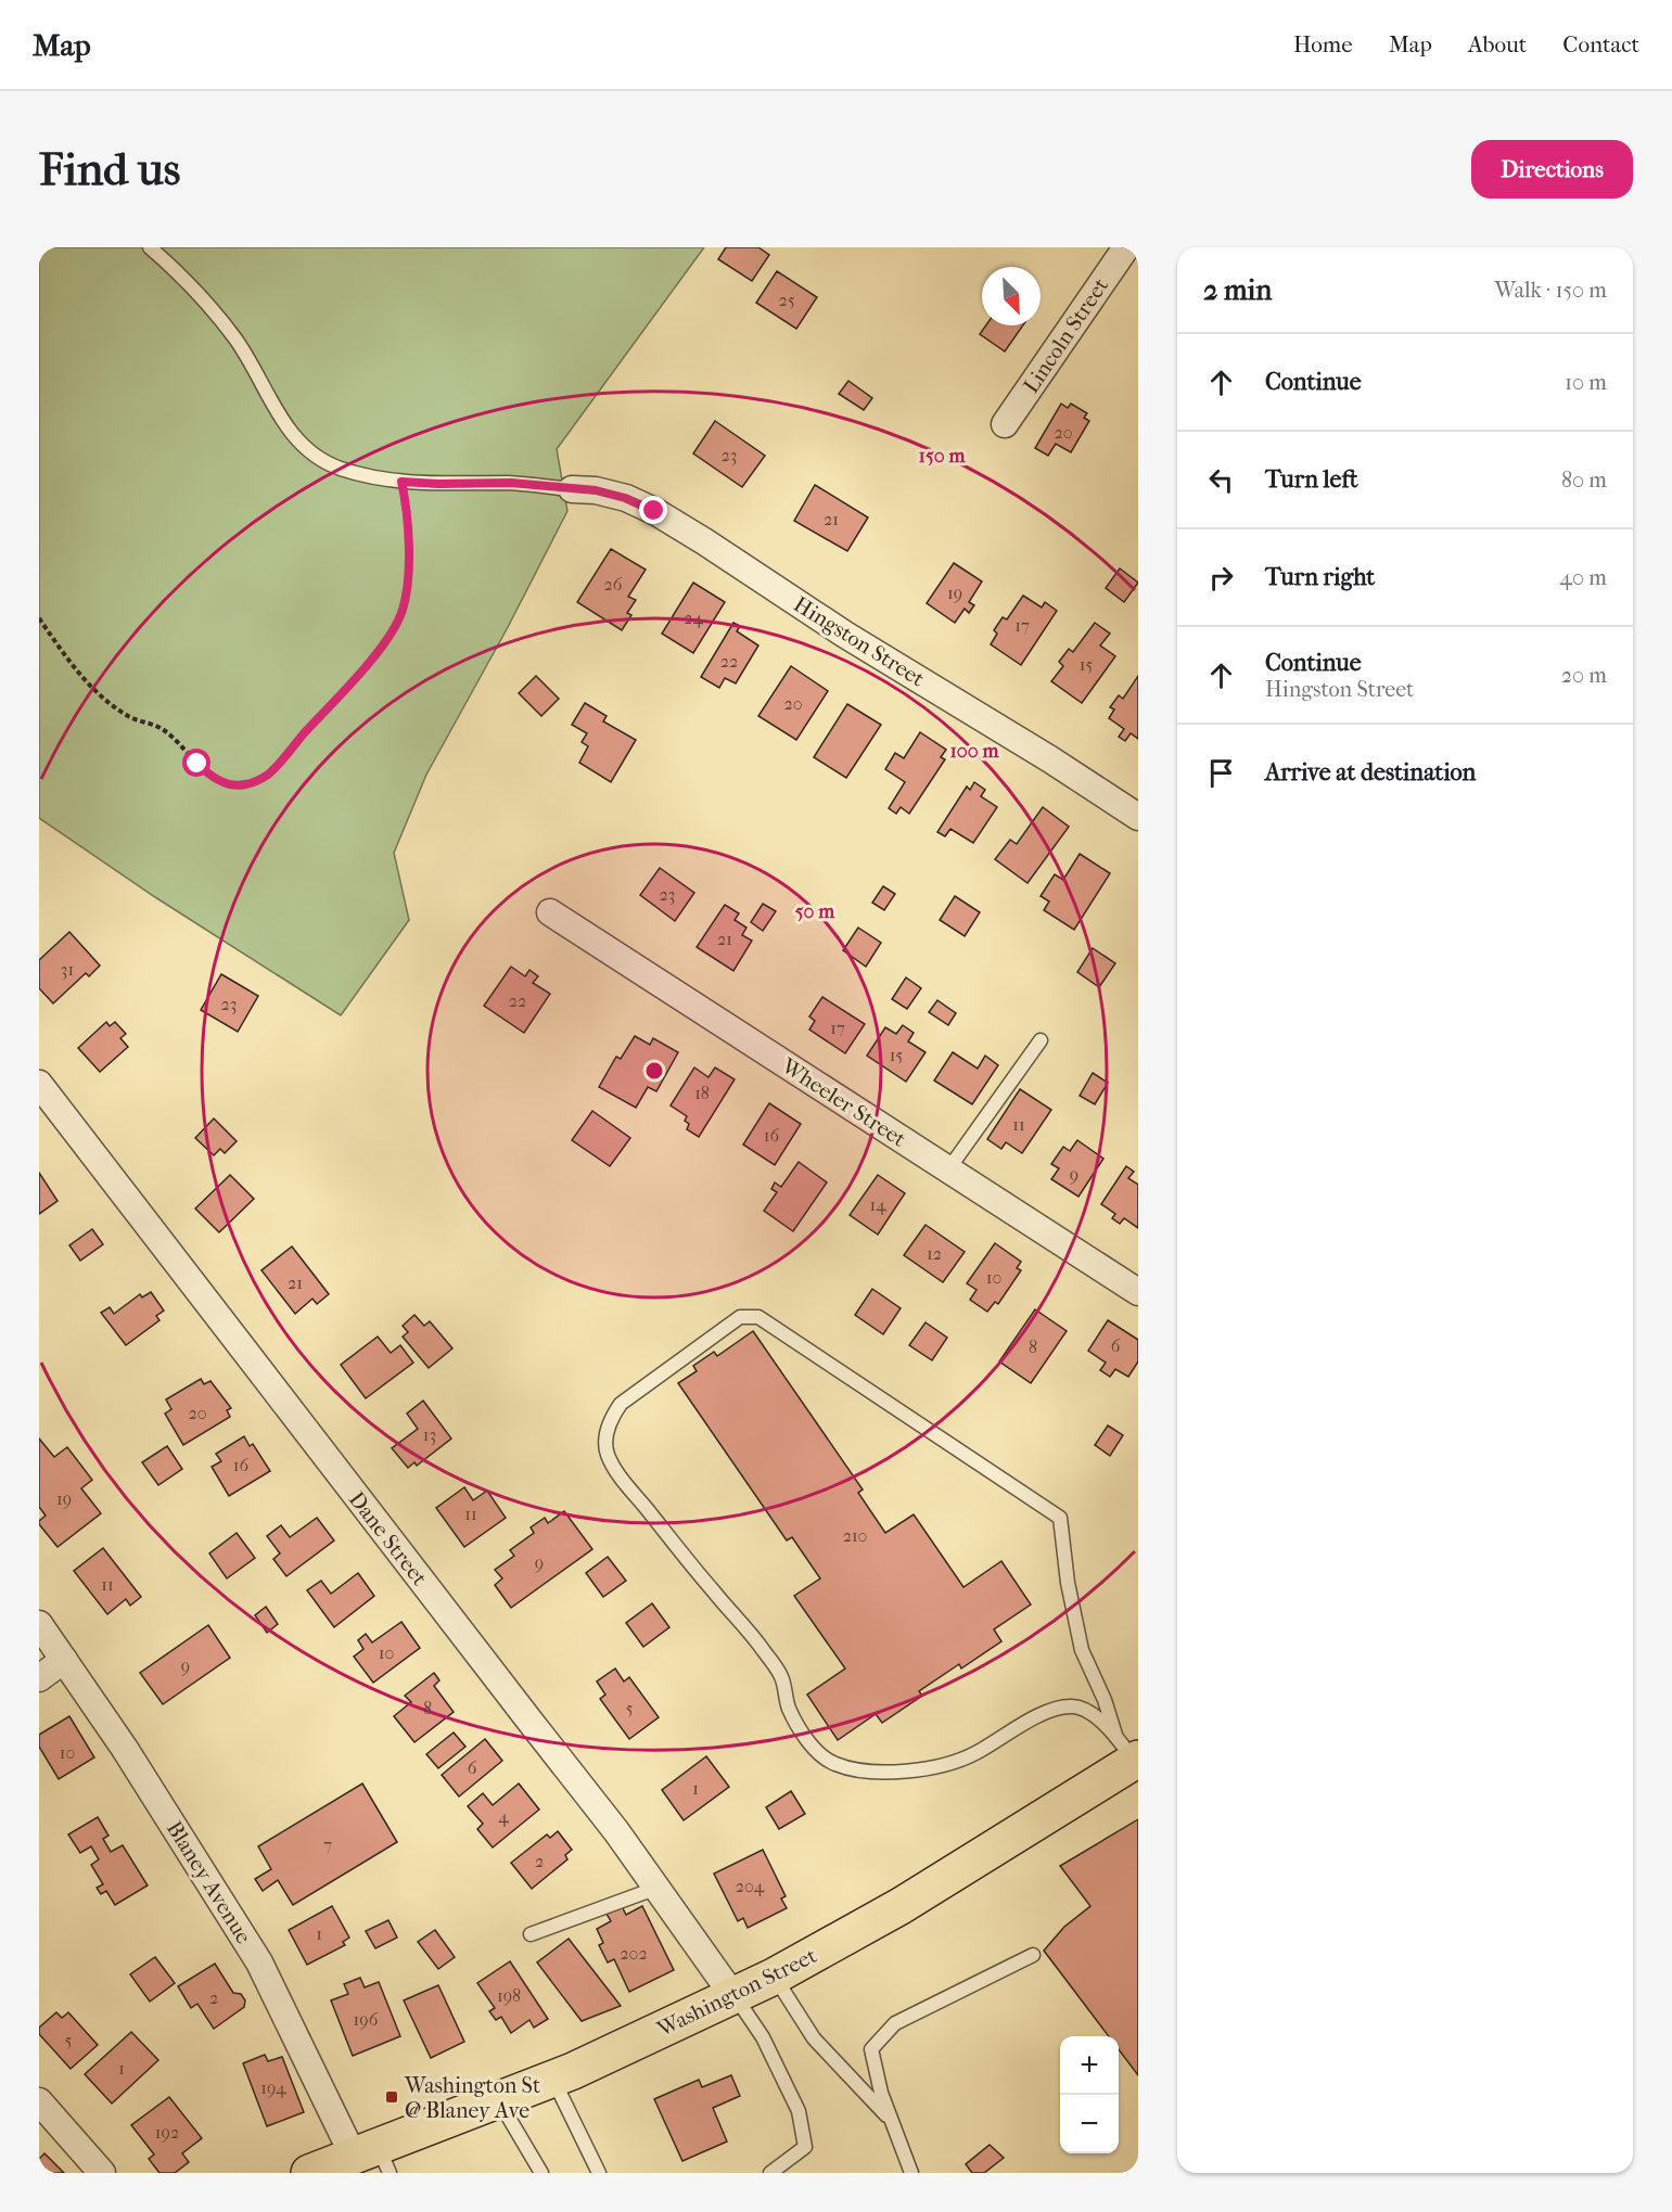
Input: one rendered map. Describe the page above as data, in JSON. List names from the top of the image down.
{
  "streets": {
    "main road": ["Washington Street"],
    "street": [
      "Lincoln Street",
      "Hingston Street",
      "Wheeler Street",
      "Dane Street",
      "Blaney Avenue"
    ]
  },
  "crossings": [
    ["Dane Street", "Washington Street"],
    ["Blaney Avenue", "Washington Street"]
  ],
  "places": {
    "transit": ["Washington St @ Blaney Ave"]
  },
  "house_numbers": [
    "25",
    "20",
    "23",
    "21",
    "26",
    "19",
    "24",
    "17",
    "22",
    "15",
    "20",
    "23",
    "21",
    "31",
    "22",
    "23",
    "17",
    "15",
    "18",
    "11",
    "16",
    "9",
    "14",
    "12",
    "10",
    "21",
    "6",
    "8",
    "20",
    "13",
    "16",
    "19",
    "11",
    "210",
    "9",
    "11",
    "10",
    "9",
    "8",
    "5",
    "10",
    "6",
    "1",
    "4",
    "7",
    "2",
    "204",
    "1",
    "202",
    "198",
    "2",
    "196",
    "5",
    "1",
    "194",
    "192"
  ],
  "north": "bottom right",
  "page": {
    "header": "Map",
    "nav": [
      "Home",
      "Map",
      "About",
      "Contact"
    ],
    "buttons": "Directions",
    "title": "Find us",
    "heading": ["2 min", "Walk · 150 m"],
    "list": [
      ["Continue", "10 m"],
      ["Turn left", "80 m"],
      ["Turn right", "40 m"],
      ["Continue", "Hingston Street", "20 m"],
      "Arrive at destination"
    ],
    "map_buttons": ["+", "−"]
  },
  "rings": ["150 m", "100 m", "50 m"]
}
